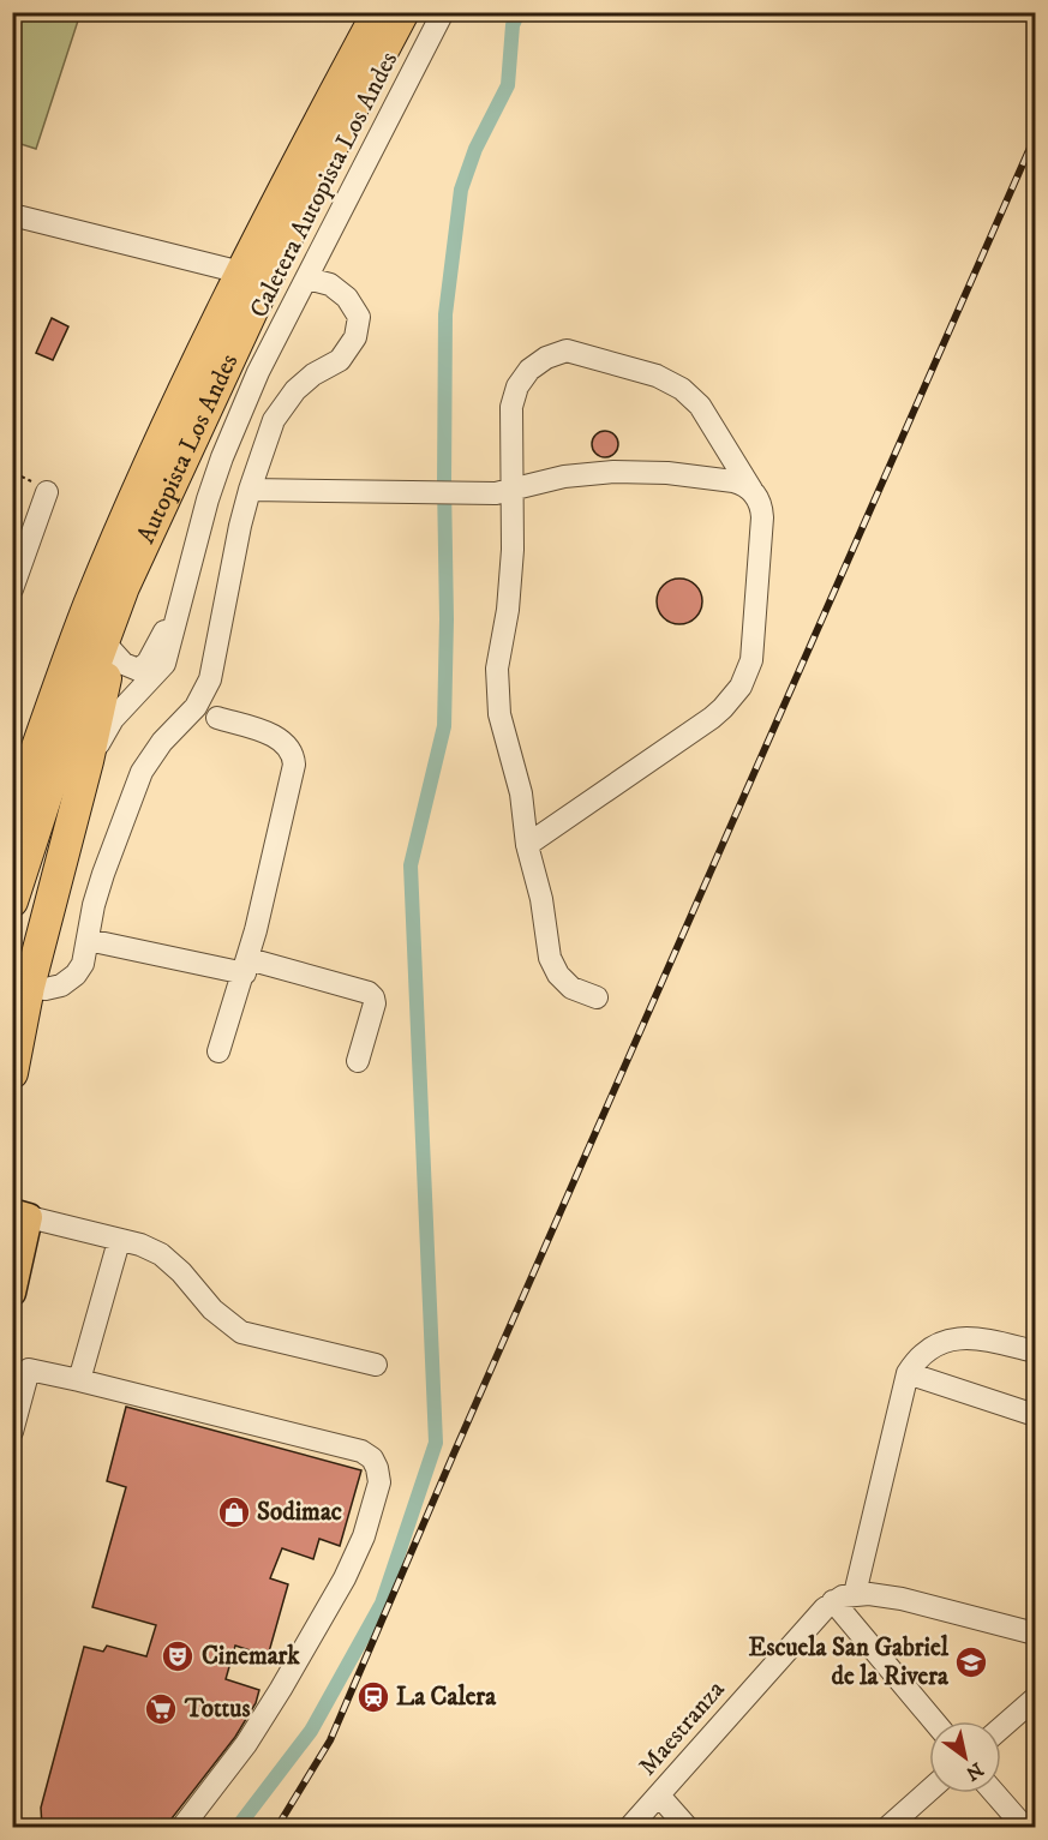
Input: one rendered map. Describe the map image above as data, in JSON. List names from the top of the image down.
{
  "streets": {
    "highway": ["Autopista Los Andes"],
    "street": ["Caletera Autopista Los Andes", "Maestranza"]
  },
  "places": {
    "shop": ["Sodimac"],
    "theatre": ["Cinemark"],
    "school or university": ["Escuela San Gabriel de la Rivera"],
    "station": ["La Calera"],
    "supermarket": ["Tottus"]
  },
  "north": "bottom right"
}
